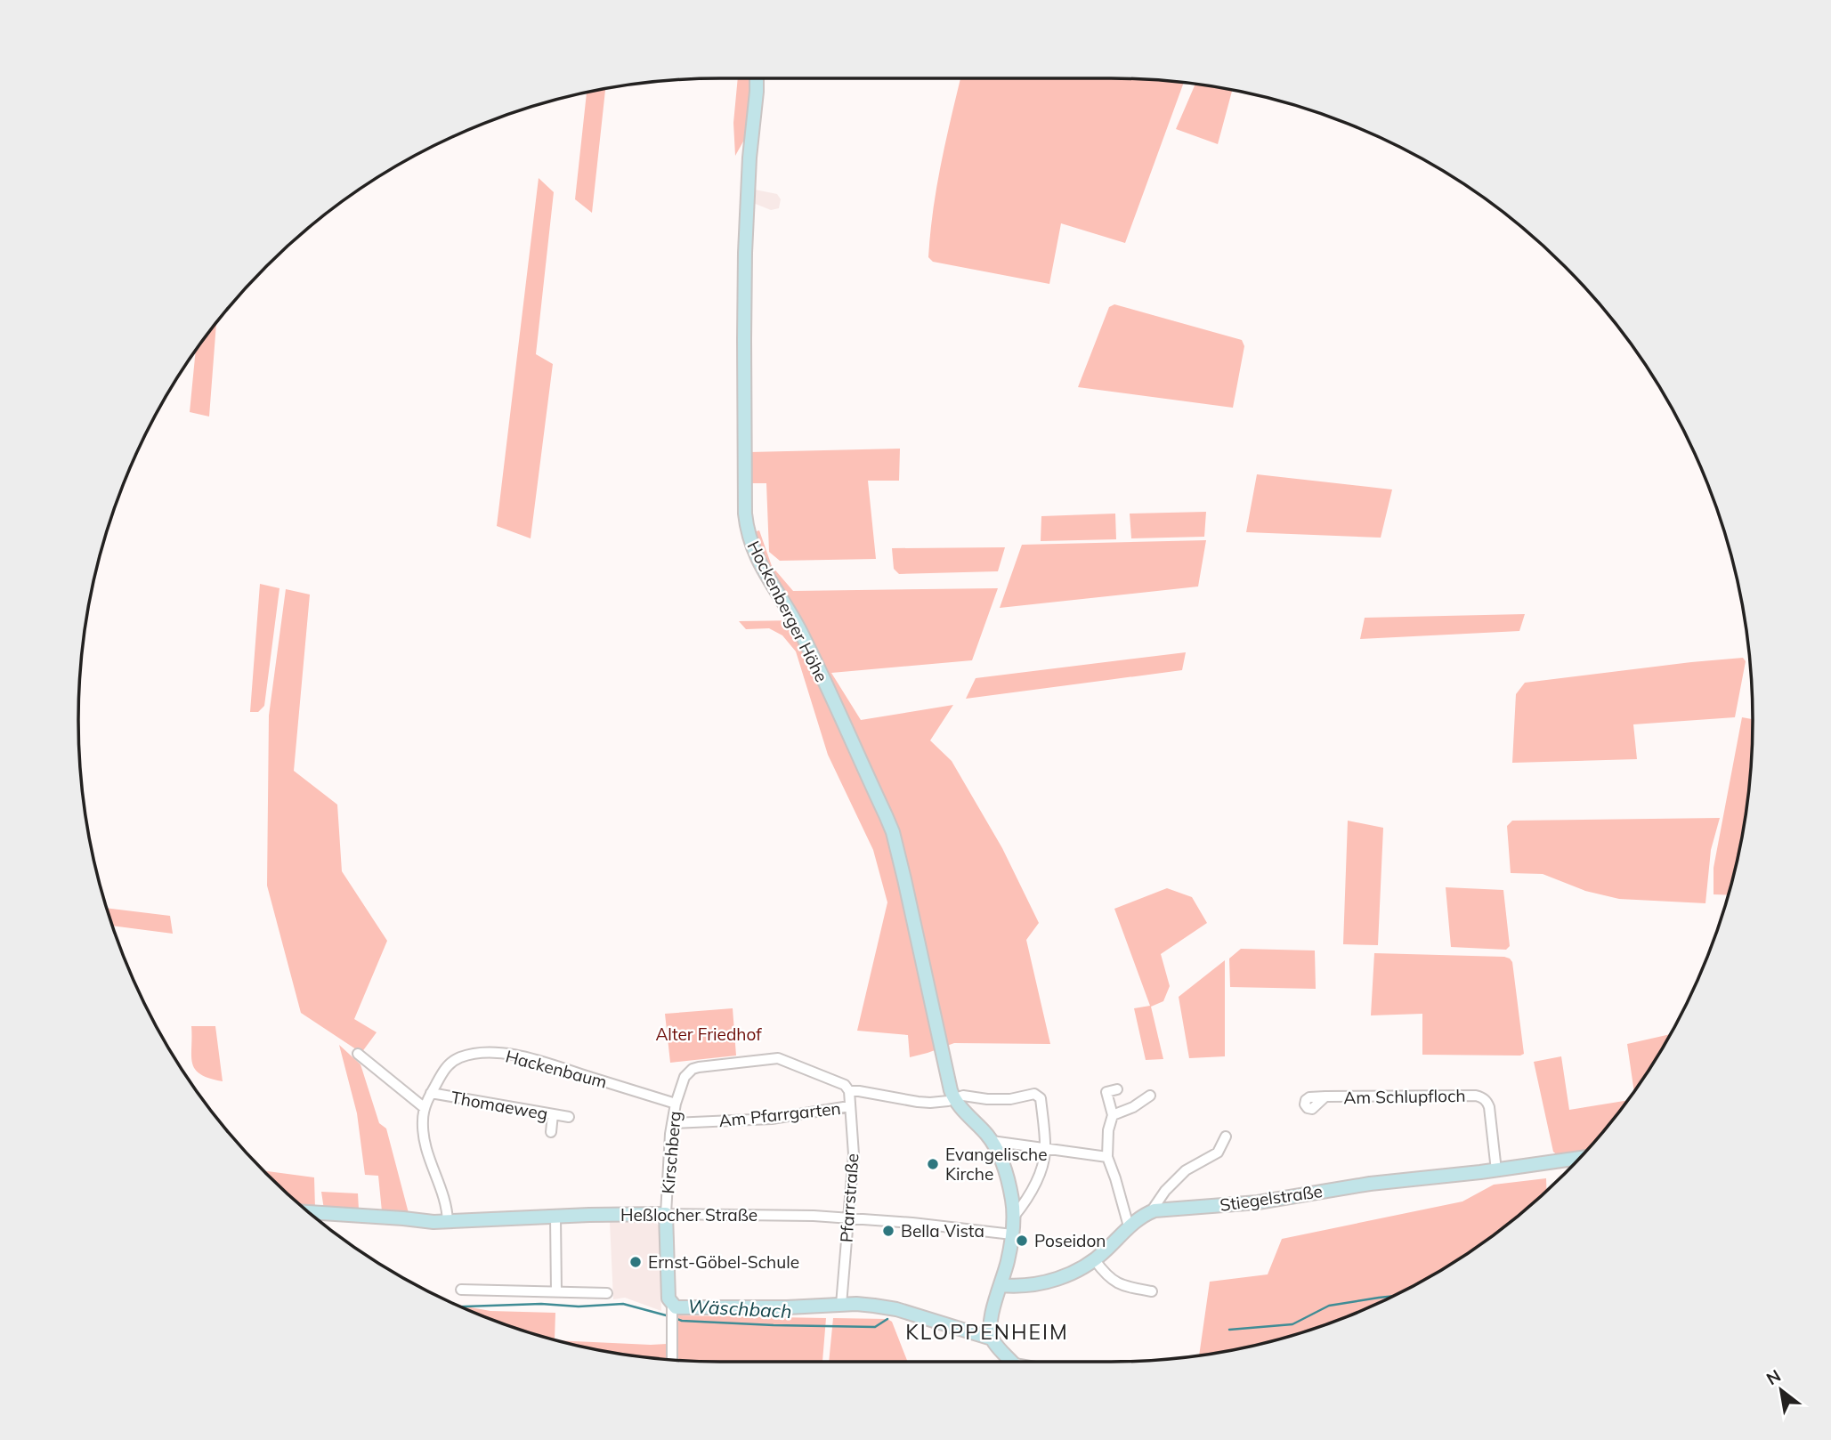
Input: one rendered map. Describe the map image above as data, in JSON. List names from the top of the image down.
{
  "streets": {
    "street": [
      "Hockenberger Höhe",
      "Hackenbaum",
      "Am Schlupfloch",
      "Thomaeweg",
      "Am Pfarrgarten",
      "Kirschberg",
      "Pfarrstraße",
      "Stiegelstraße",
      "Heßlocher Straße"
    ]
  },
  "crossings": [
    ["Hockenberger Höhe", "Kirschberg"],
    ["Hackenbaum", "Thomaeweg"],
    ["Hackenbaum", "Kirschberg"],
    ["Hackenbaum", "Heßlocher Straße"],
    ["Am Schlupfloch", "Stiegelstraße"],
    ["Am Pfarrgarten", "Kirschberg"],
    ["Am Pfarrgarten", "Pfarrstraße"],
    ["Kirschberg", "Pfarrstraße"],
    ["Kirschberg", "Heßlocher Straße"],
    ["Pfarrstraße", "Heßlocher Straße"]
  ],
  "districts": ["KLOPPENHEIM"],
  "water": ["Wäschbach"],
  "parks": ["Alter Friedhof"],
  "places": [
    "Evangelische Kirche",
    "Bella Vista",
    "Poseidon",
    "Ernst-Göbel-Schule"
  ],
  "north": "top left"
}
